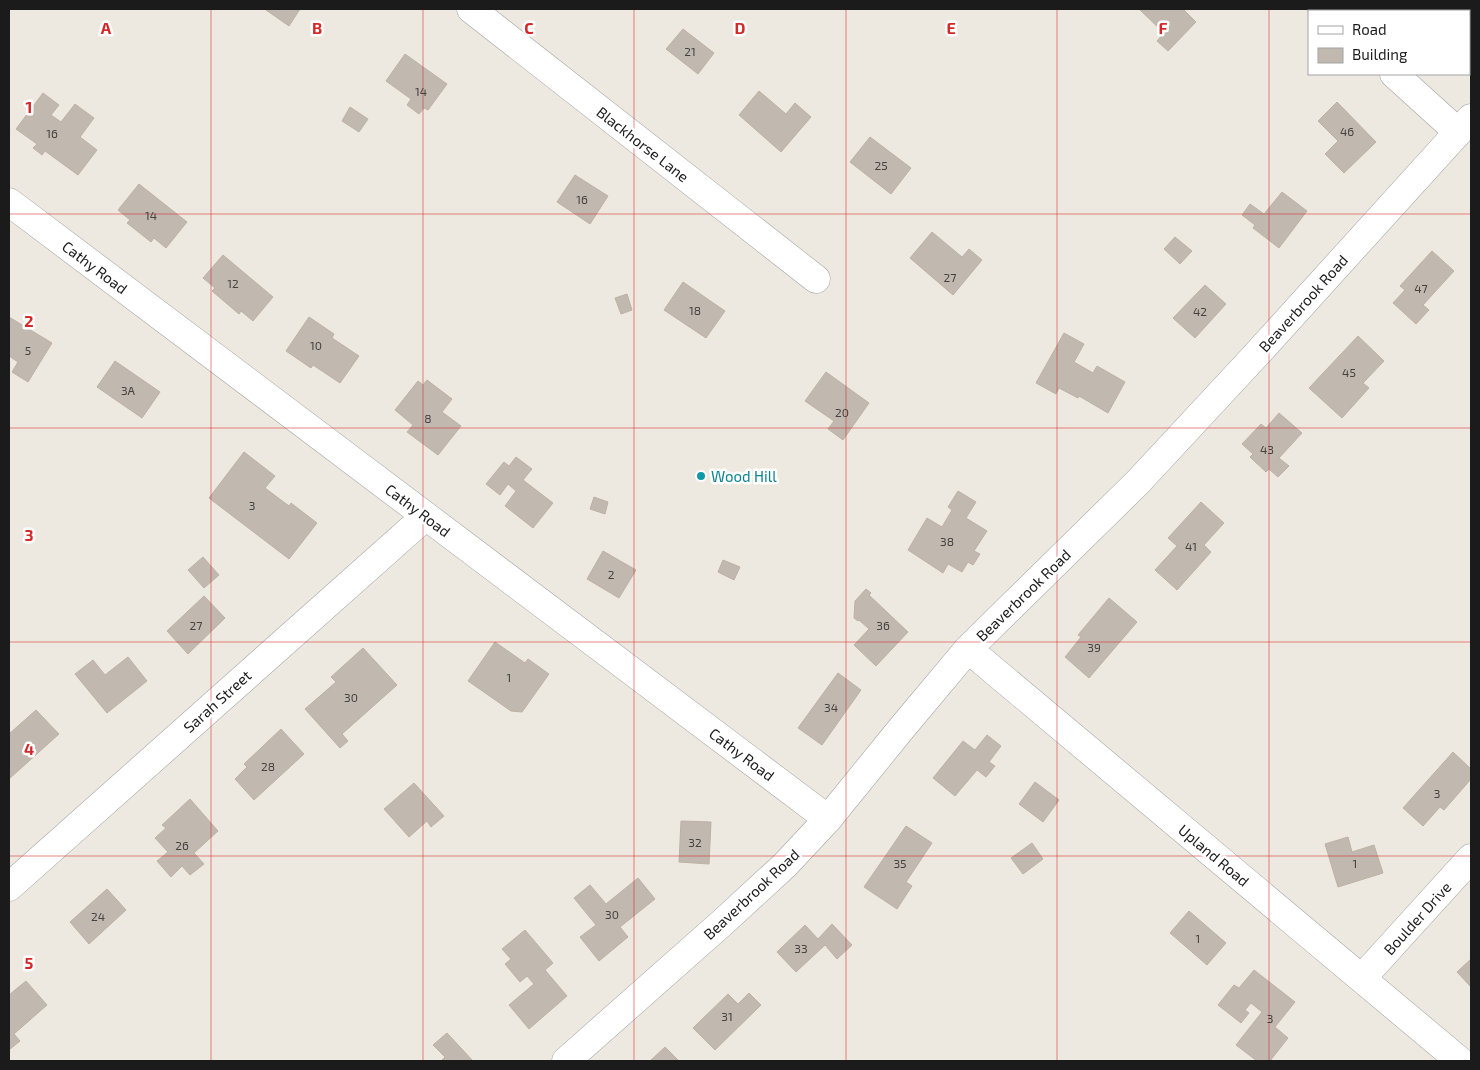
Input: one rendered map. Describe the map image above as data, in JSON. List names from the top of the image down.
{
  "streets": {
    "street": [
      "Blackhorse Lane",
      "Cathy Road",
      "Beaverbrook Road",
      "Sarah Street",
      "Upland Road",
      "Boulder Drive"
    ]
  },
  "crossings": [
    ["Cathy Road", "Beaverbrook Road"],
    ["Cathy Road", "Sarah Street"],
    ["Beaverbrook Road", "Upland Road"],
    ["Upland Road", "Boulder Drive"]
  ],
  "places": ["Wood Hill"],
  "house_numbers": [
    "21",
    "14",
    "46",
    "16",
    "25",
    "16",
    "14",
    "27",
    "12",
    "47",
    "18",
    "42",
    "10",
    "5",
    "45",
    "3A",
    "20",
    "8",
    "43",
    "3",
    "38",
    "41",
    "2",
    "27",
    "36",
    "39",
    "1",
    "30",
    "34",
    "28",
    "3",
    "32",
    "26",
    "35",
    "1",
    "30",
    "24",
    "1",
    "33",
    "31",
    "3"
  ],
  "legend": ["Road", "Building"],
  "grid": {
    "columns": [
      "A",
      "B",
      "C",
      "D",
      "E",
      "F"
    ],
    "rows": [
      "1",
      "2",
      "3",
      "4",
      "5"
    ]
  }
}
